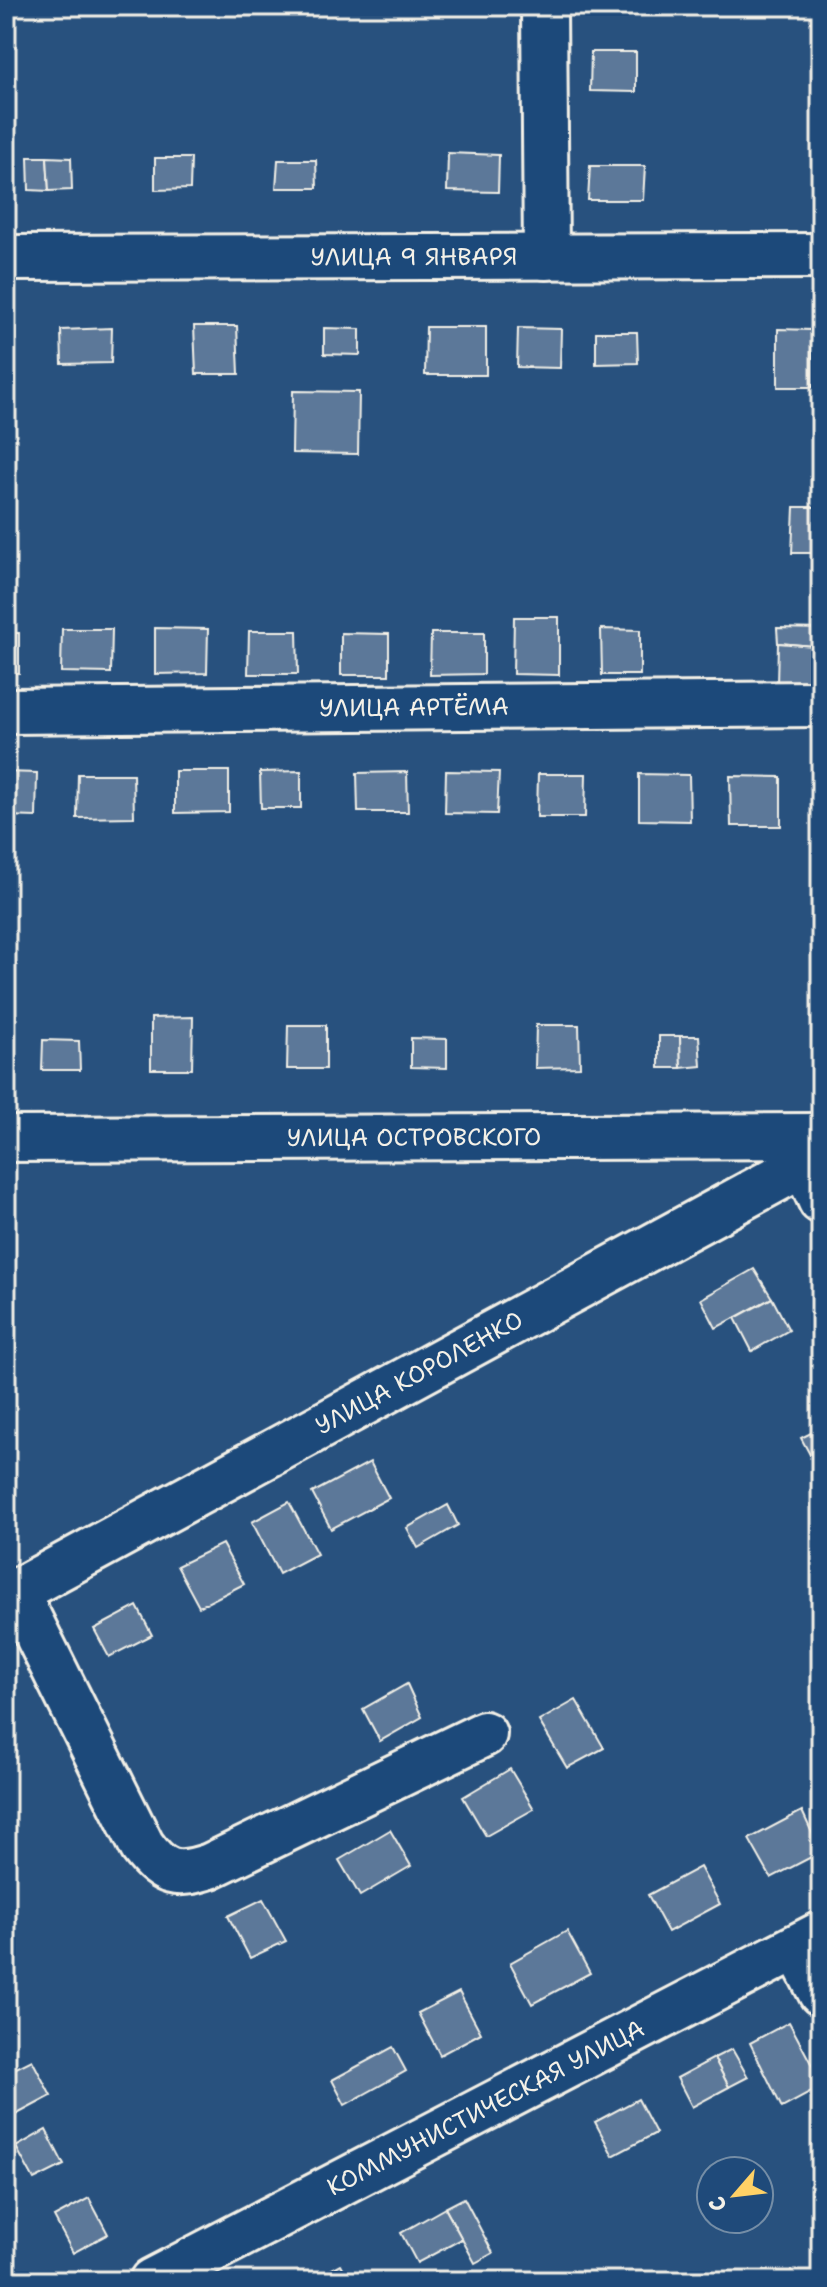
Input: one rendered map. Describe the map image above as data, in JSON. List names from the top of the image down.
{
  "streets": {
    "street": [
      "УЛИЦА 9 ЯНВАРЯ",
      "УЛИЦА АРТЁМА",
      "УЛИЦА ОСТРОВСКОГО",
      "УЛИЦА КОРОЛЕНКО",
      "КОММУНИСТИЧЕСКАЯ УЛИЦА"
    ]
  },
  "crossings": [
    ["УЛИЦА ОСТРОВСКОГО", "УЛИЦА КОРОЛЕНКО"]
  ],
  "north": "bottom left"
}
